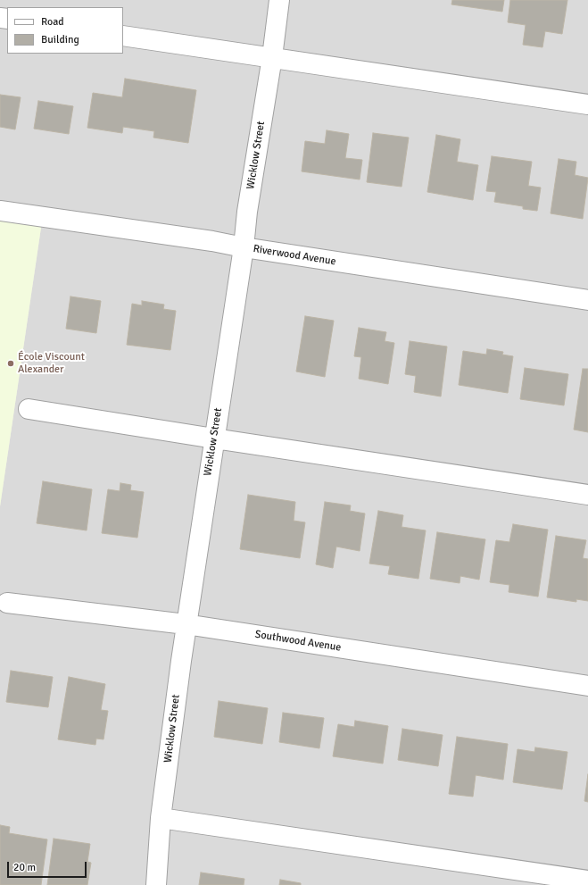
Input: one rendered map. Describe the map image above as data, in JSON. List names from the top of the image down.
{
  "streets": {
    "street": ["Wicklow Street", "Riverwood Avenue", "Southwood Avenue"]
  },
  "crossings": [
    ["Wicklow Street", "Riverwood Avenue"],
    ["Wicklow Street", "Southwood Avenue"]
  ],
  "places": ["École Viscount Alexander"],
  "legend": ["Road", "Building"],
  "scale_bar": "20 m"
}
